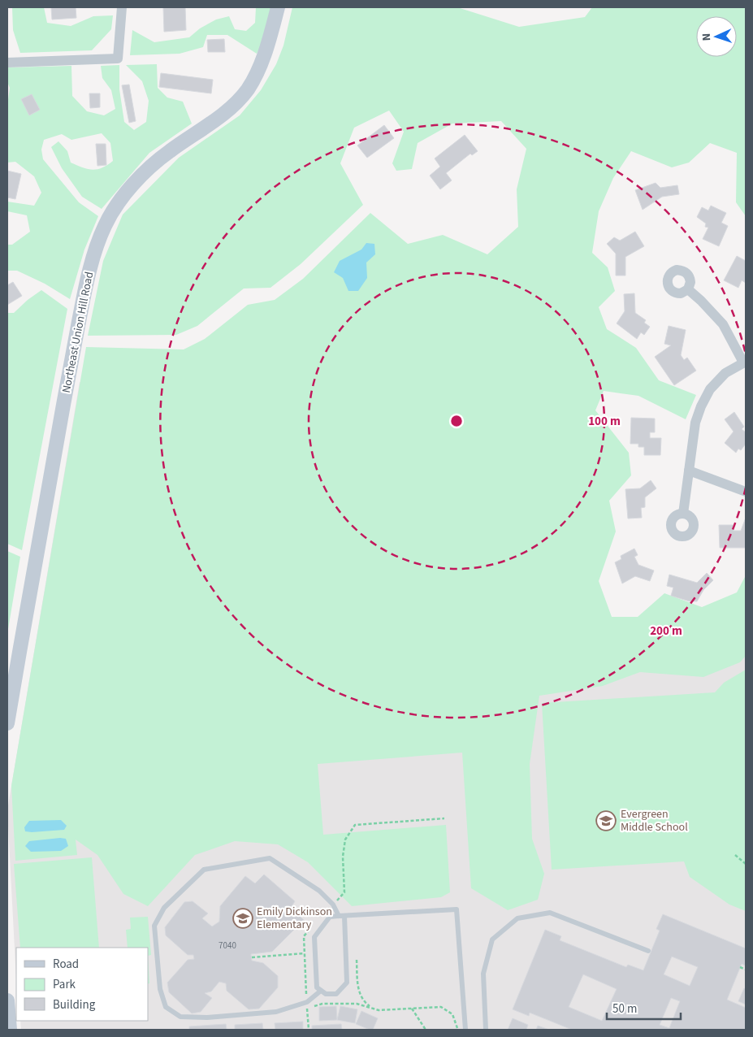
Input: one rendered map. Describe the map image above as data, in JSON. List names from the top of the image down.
{
  "streets": {
    "street": ["Northeast Union Hill Road"]
  },
  "places": {
    "school or university": ["Evergreen Middle School", "Emily Dickinson Elementary"]
  },
  "house_numbers": ["7040"],
  "legend": ["Road", "Park", "Building"],
  "scale_bar": "50 m",
  "north": "left",
  "rings": ["100 m", "200 m"]
}
